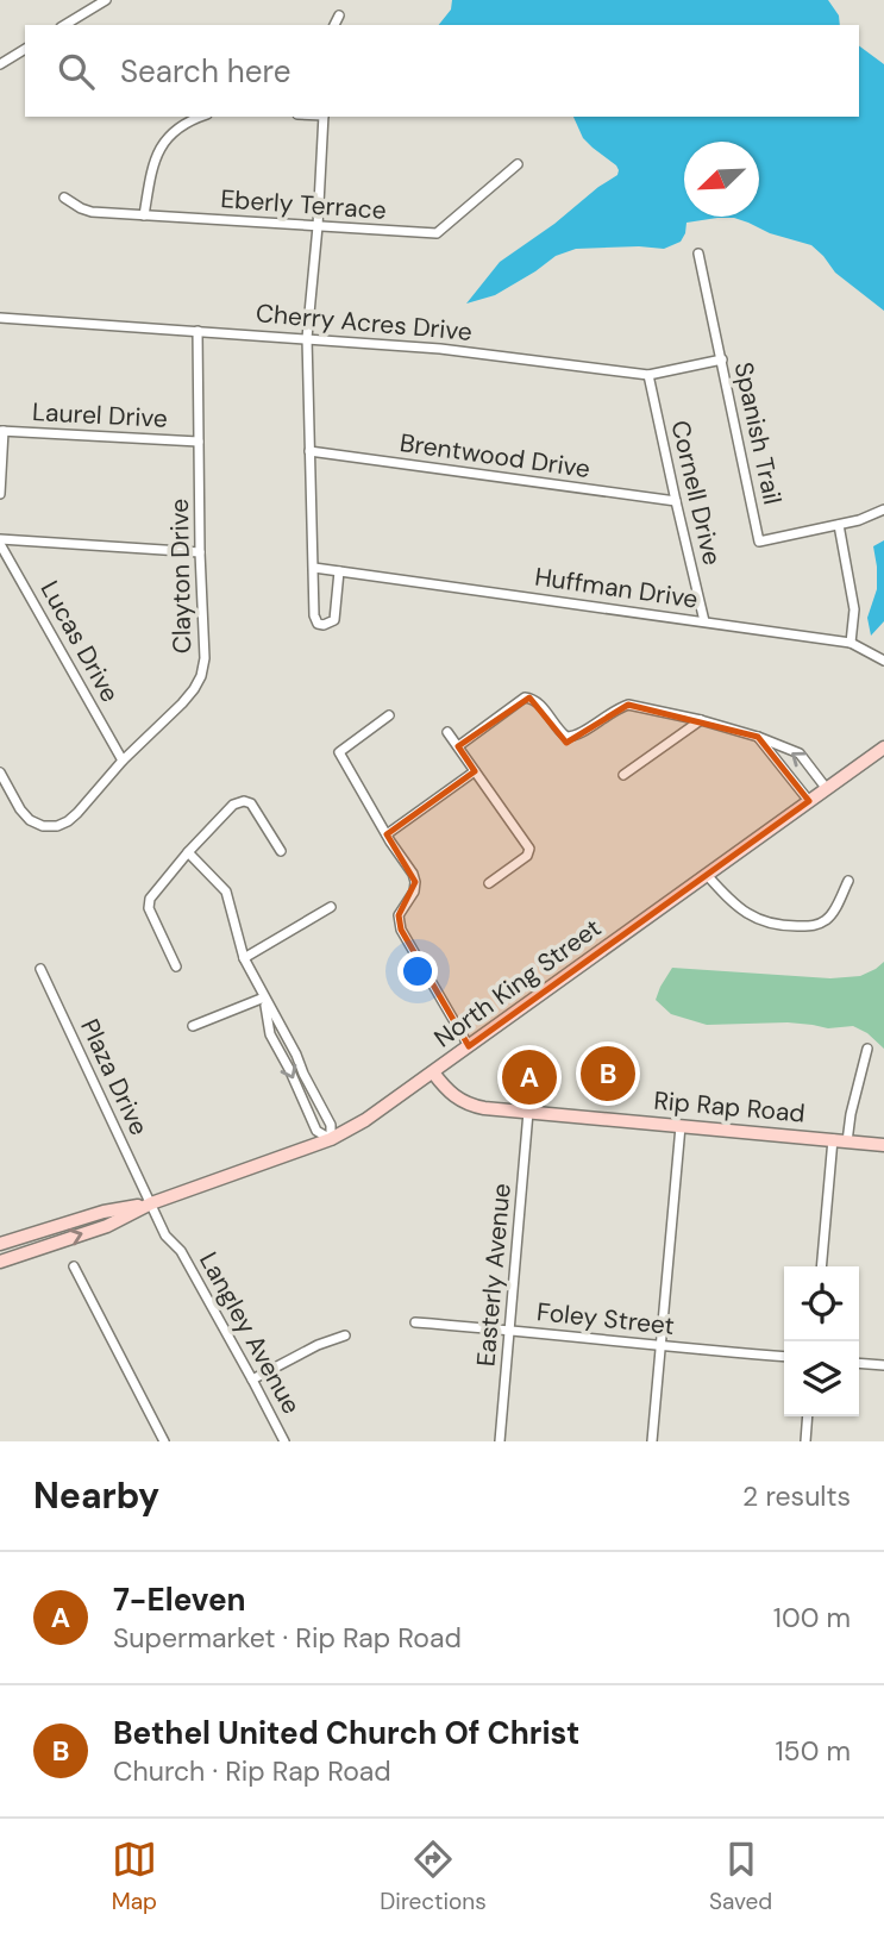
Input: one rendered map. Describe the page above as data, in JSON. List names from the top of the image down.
{
  "streets": {
    "main road": ["North King Street", "Rip Rap Road"],
    "street": [
      "Eberly Terrace",
      "Cherry Acres Drive",
      "Laurel Drive",
      "Spanish Trail",
      "Brentwood Drive",
      "Cornell Drive",
      "Clayton Drive",
      "Huffman Drive",
      "Lucas Drive",
      "Plaza Drive",
      "Easterly Avenue",
      "Foley Street",
      "Langley Avenue"
    ]
  },
  "crossings": [
    ["Cherry Acres Drive", "Spanish Trail"],
    ["Cherry Acres Drive", "Cornell Drive"],
    ["Cherry Acres Drive", "Clayton Drive"],
    ["Laurel Drive", "Clayton Drive"],
    ["Brentwood Drive", "Cornell Drive"],
    ["Cornell Drive", "Huffman Drive"],
    ["Clayton Drive", "Lucas Drive"],
    ["North King Street", "Plaza Drive"],
    ["North King Street", "Rip Rap Road"],
    ["North King Street", "Langley Avenue"],
    ["Plaza Drive", "Langley Avenue"],
    ["Rip Rap Road", "Easterly Avenue"],
    ["Easterly Avenue", "Foley Street"]
  ],
  "north": "bottom left",
  "page": {
    "search": "Search here",
    "pins": ["B", "A"],
    "heading": ["Nearby", "2 results"],
    "list": [
      {
        "mark": "A",
        "name": "7-Eleven",
        "note": "Supermarket · Rip Rap Road",
        "value": "100 m"
      },
      {
        "mark": "B",
        "name": "Bethel United Church Of Christ",
        "note": "Church · Rip Rap Road",
        "value": "150 m"
      }
    ],
    "nav": ["Map", "Directions", "Saved"]
  }
}
